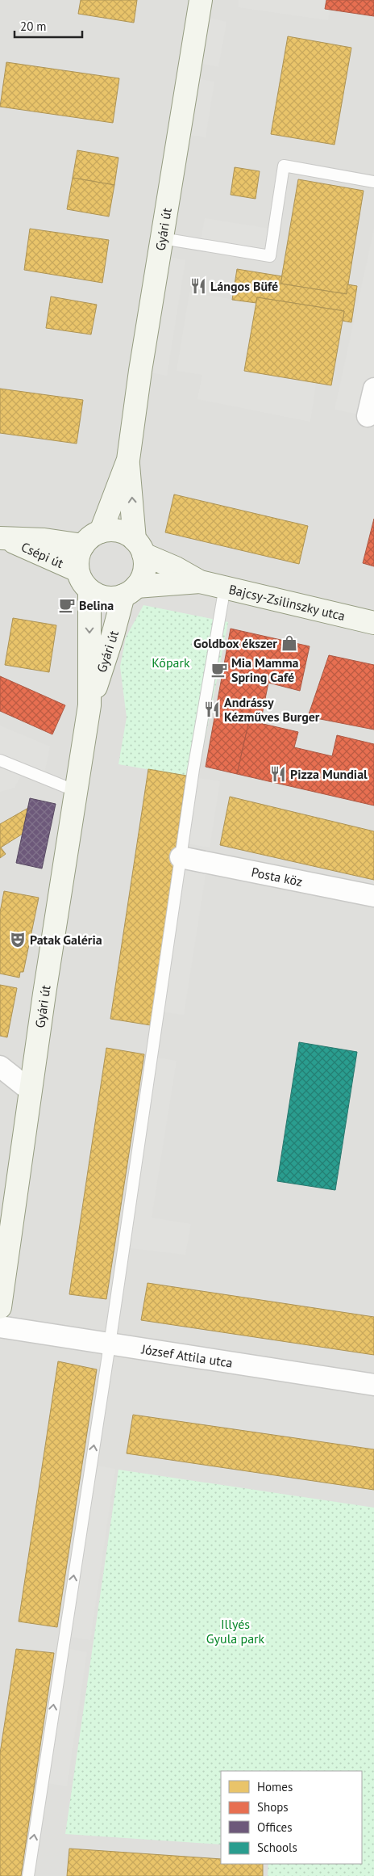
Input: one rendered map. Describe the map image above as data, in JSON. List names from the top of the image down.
{
  "streets": {
    "street": [
      "Gyári út",
      "Csépi út",
      "Bajcsy-Zsilinszky utca",
      "Posta köz",
      "József Attila utca"
    ]
  },
  "crossings": [
    ["Gyári út", "Csépi út"],
    ["Gyári út", "Bajcsy-Zsilinszky utca"],
    ["Csépi út", "Bajcsy-Zsilinszky utca"]
  ],
  "parks": ["Kőpark", "Illyés Gyula park"],
  "places": {
    "restaurant": ["Lángos Büfé", "Andrássy Kézműves Burger", "Pizza Mundial"],
    "cafe": ["Belina", "Mia Mamma Spring Café"],
    "shop": ["Goldbox ékszer"],
    "theatre": ["Patak Galéria"]
  },
  "legend": [
    "Homes",
    "Shops",
    "Offices",
    "Schools"
  ],
  "scale_bar": "20 m"
}
